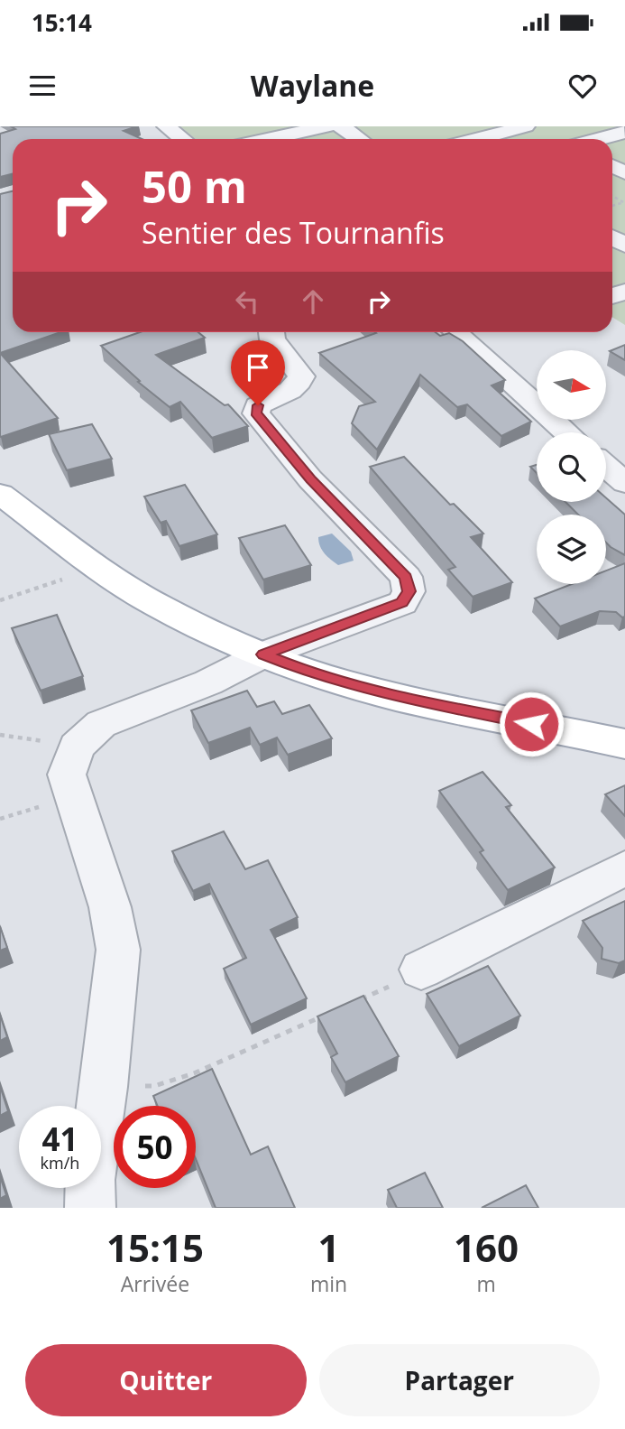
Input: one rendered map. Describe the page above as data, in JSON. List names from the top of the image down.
{
  "north": "right",
  "page": {
    "status": "15:14",
    "header": "Waylane",
    "turn": ["50 m", "Sentier des Tournanfis"],
    "speed": "41 km/h",
    "limit": "50",
    "eta": [
      "15:15",
      "Arrivée",
      "1",
      "min",
      "160",
      "m"
    ],
    "buttons": ["Quitter", "Partager"]
  }
}
